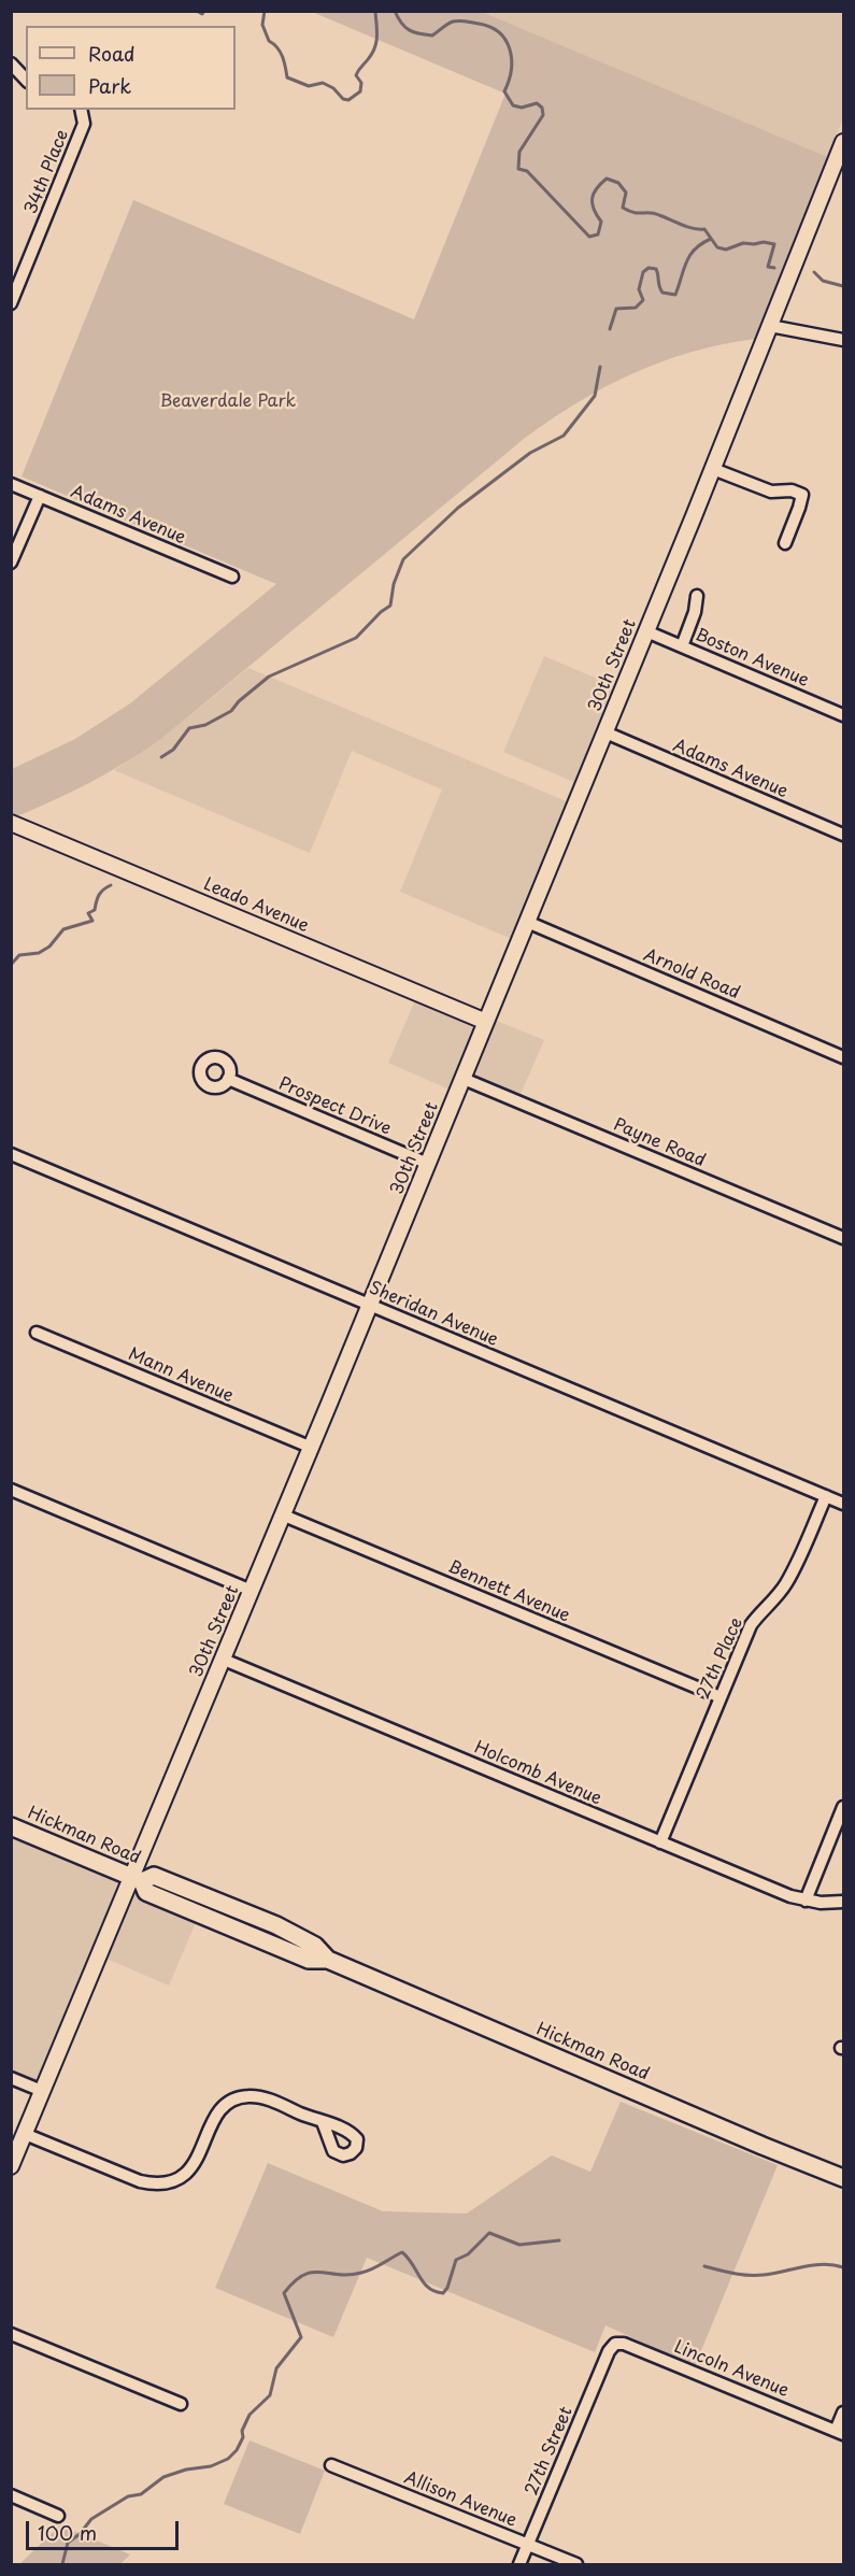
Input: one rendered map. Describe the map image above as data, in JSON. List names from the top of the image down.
{
  "streets": {
    "main road": ["Hickman Road"],
    "street": [
      "34th Place",
      "Adams Avenue",
      "Boston Avenue",
      "30th Street",
      "Leado Avenue",
      "Arnold Road",
      "Prospect Drive",
      "Payne Road",
      "Sheridan Avenue",
      "Mann Avenue",
      "Bennett Avenue",
      "27th Place",
      "Holcomb Avenue",
      "Lincoln Avenue",
      "27th Street",
      "Allison Avenue"
    ]
  },
  "crossings": [
    ["Adams Avenue", "30th Street"],
    ["Boston Avenue", "30th Street"],
    ["30th Street", "Leado Avenue"],
    ["30th Street", "Arnold Road"],
    ["30th Street", "Prospect Drive"],
    ["30th Street", "Payne Road"],
    ["30th Street", "Sheridan Avenue"],
    ["30th Street", "Mann Avenue"],
    ["30th Street", "Bennett Avenue"],
    ["30th Street", "Holcomb Avenue"],
    ["30th Street", "Hickman Road"],
    ["Sheridan Avenue", "27th Place"],
    ["Bennett Avenue", "27th Place"],
    ["27th Place", "Holcomb Avenue"],
    ["Lincoln Avenue", "27th Street"],
    ["27th Street", "Allison Avenue"]
  ],
  "parks": ["Beaverdale Park"],
  "legend": ["Road", "Park"],
  "scale_bar": "100 m"
}
